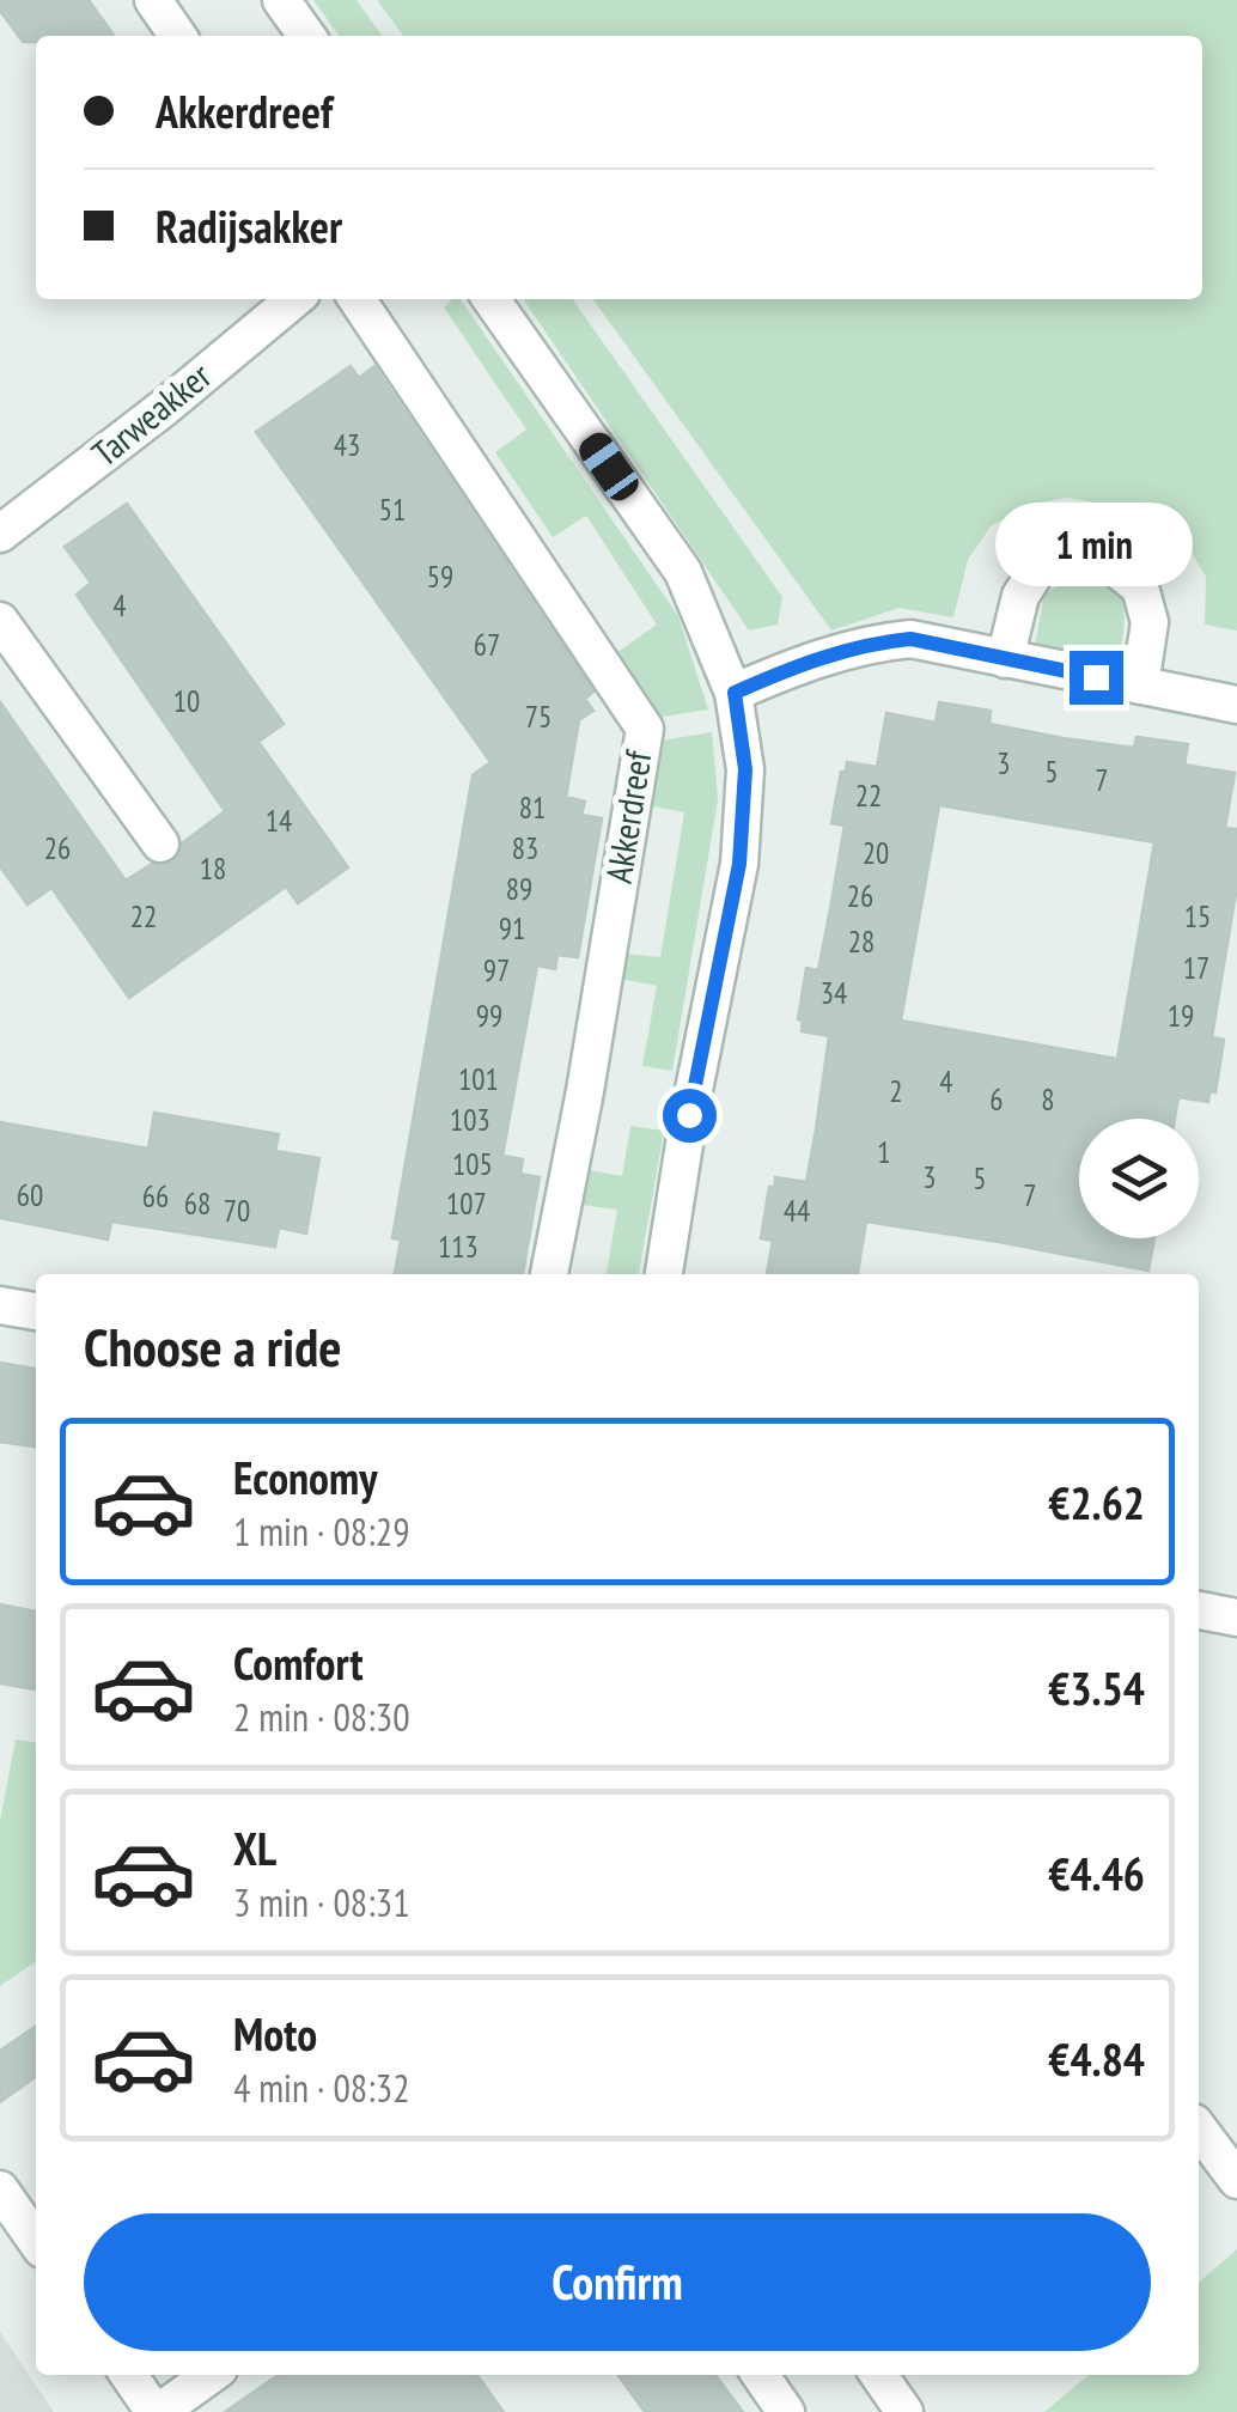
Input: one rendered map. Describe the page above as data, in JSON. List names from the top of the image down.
{
  "streets": {
    "street": ["Tarweakker", "Akkerdreef"]
  },
  "house_numbers": [
    "43",
    "51",
    "59",
    "4",
    "67",
    "10",
    "75",
    "3",
    "5",
    "7",
    "22",
    "81",
    "14",
    "26",
    "83",
    "20",
    "18",
    "89",
    "26",
    "22",
    "15",
    "91",
    "28",
    "17",
    "97",
    "34",
    "99",
    "19",
    "101",
    "4",
    "2",
    "6",
    "8",
    "103",
    "1",
    "105",
    "3",
    "5",
    "60",
    "7",
    "66",
    "68",
    "107",
    "70",
    "44",
    "113"
  ],
  "page": {
    "banner": ["Akkerdreef", "Radijsakker"],
    "bubble": "1 min",
    "heading": "Choose a ride",
    "list": [
      {
        "name": "Economy",
        "note": "1 min · 08:29",
        "value": "€2.62"
      },
      {
        "name": "Comfort",
        "note": "2 min · 08:30",
        "value": "€3.54"
      },
      {
        "name": "XL",
        "note": "3 min · 08:31",
        "value": "€4.46"
      },
      {
        "name": "Moto",
        "note": "4 min · 08:32",
        "value": "€4.84"
      }
    ],
    "buttons": "Confirm"
  }
}
